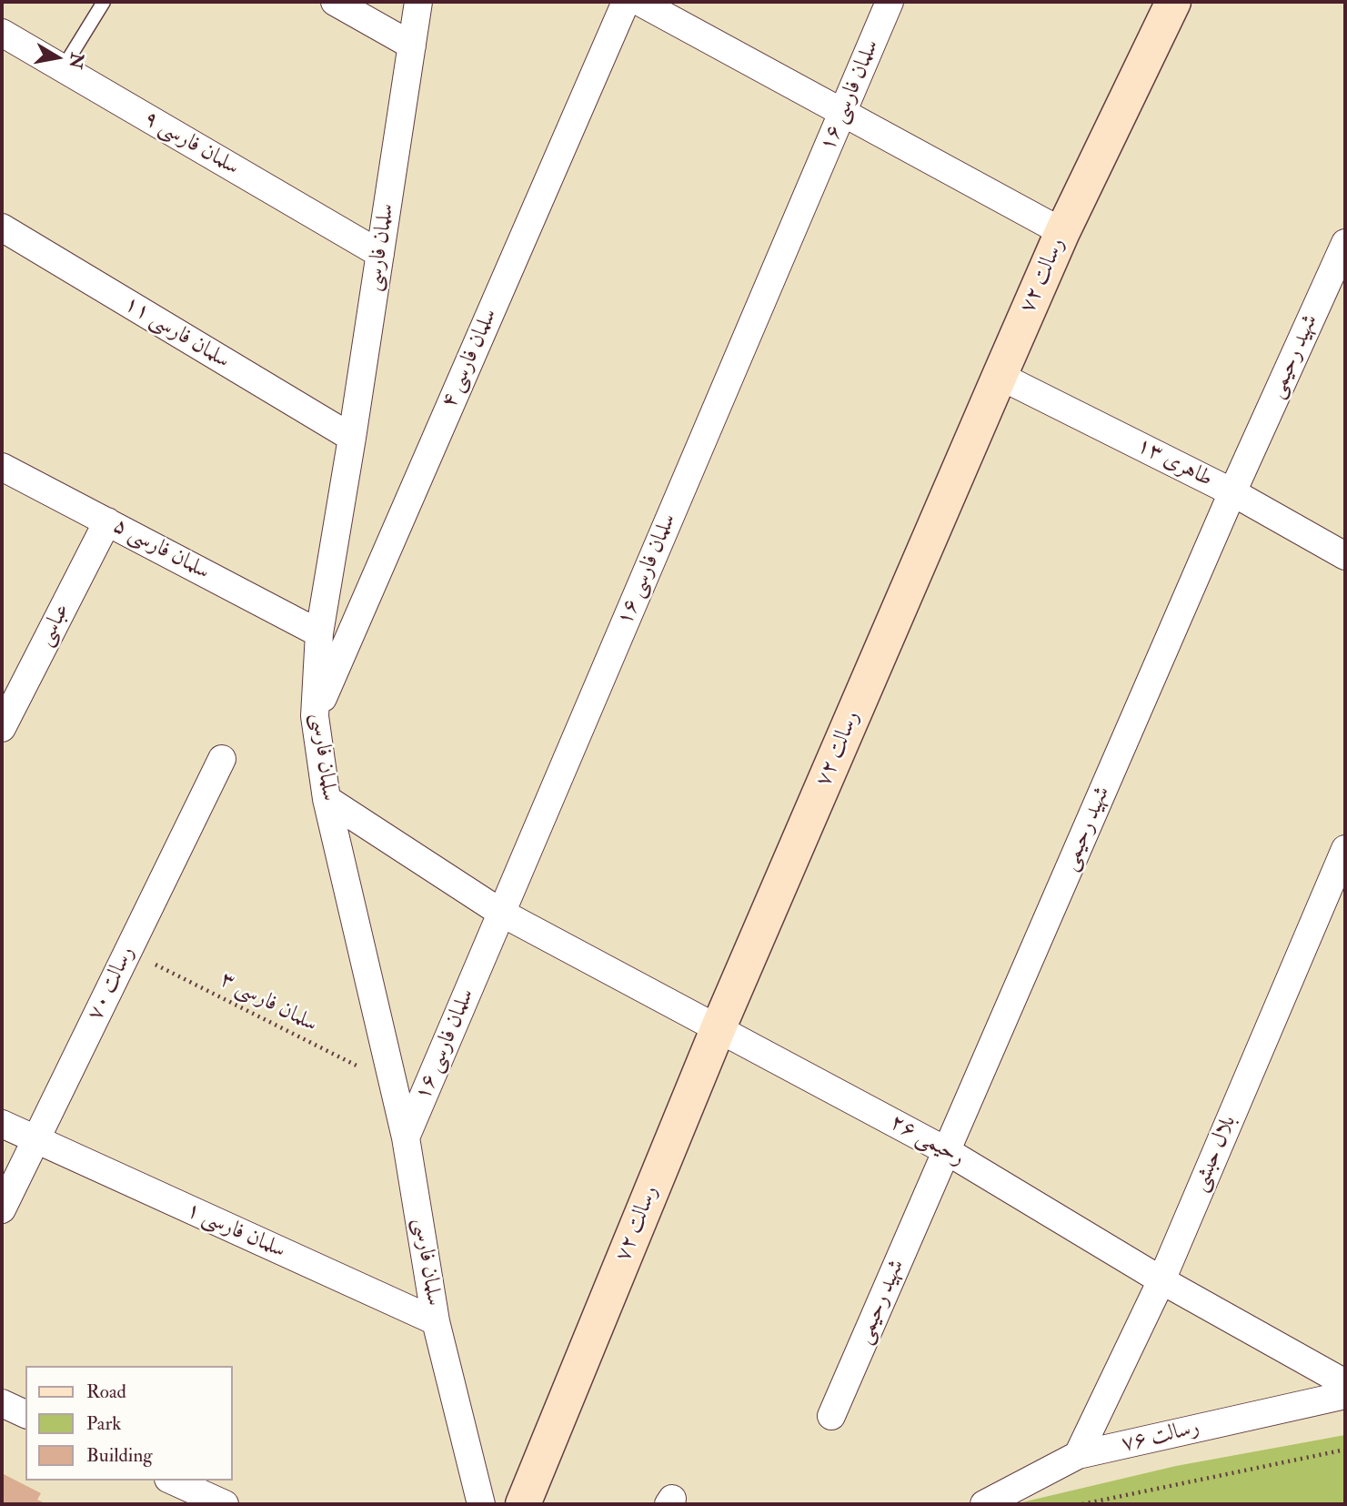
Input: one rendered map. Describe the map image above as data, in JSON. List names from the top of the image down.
{
  "streets": {
    "street": [
      "سلمان فارسی ۱۶",
      "سلمان فارسی ۹",
      "سلمان فارسی",
      "رسالت ۷۲",
      "سلمان فارسی ۱۱",
      "شهید رحیمی",
      "سلمان فارسی ۴",
      "طاهری ۱۳",
      "سلمان فارسی ۵",
      "عباسی",
      "رسالت ۷۰",
      "رحیمی ۲۶",
      "بلال حبشی",
      "سلمان فارسی ۱",
      "رسالت ۷۶"
    ],
    "path": ["سلمان فارسی ۳"]
  },
  "crossings": [
    ["سلمان فارسی ۱۶", "سلمان فارسی"],
    ["سلمان فارسی ۱۶", "رحیمی ۲۶"],
    ["سلمان فارسی ۹", "سلمان فارسی"],
    ["سلمان فارسی", "سلمان فارسی ۱۱"],
    ["سلمان فارسی", "سلمان فارسی ۴"],
    ["سلمان فارسی", "سلمان فارسی ۵"],
    ["سلمان فارسی", "سلمان فارسی ۳"],
    ["سلمان فارسی", "رحیمی ۲۶"],
    ["سلمان فارسی", "سلمان فارسی ۱"],
    ["رسالت ۷۲", "طاهری ۱۳"],
    ["رسالت ۷۲", "رحیمی ۲۶"],
    ["شهید رحیمی", "طاهری ۱۳"],
    ["شهید رحیمی", "رحیمی ۲۶"],
    ["سلمان فارسی ۵", "عباسی"],
    ["رسالت ۷۰", "سلمان فارسی ۳"],
    ["رسالت ۷۰", "سلمان فارسی ۱"],
    ["رحیمی ۲۶", "بلال حبشی"],
    ["بلال حبشی", "رسالت ۷۶"]
  ],
  "legend": ["Road", "Park", "Building"],
  "north": "right"
}
